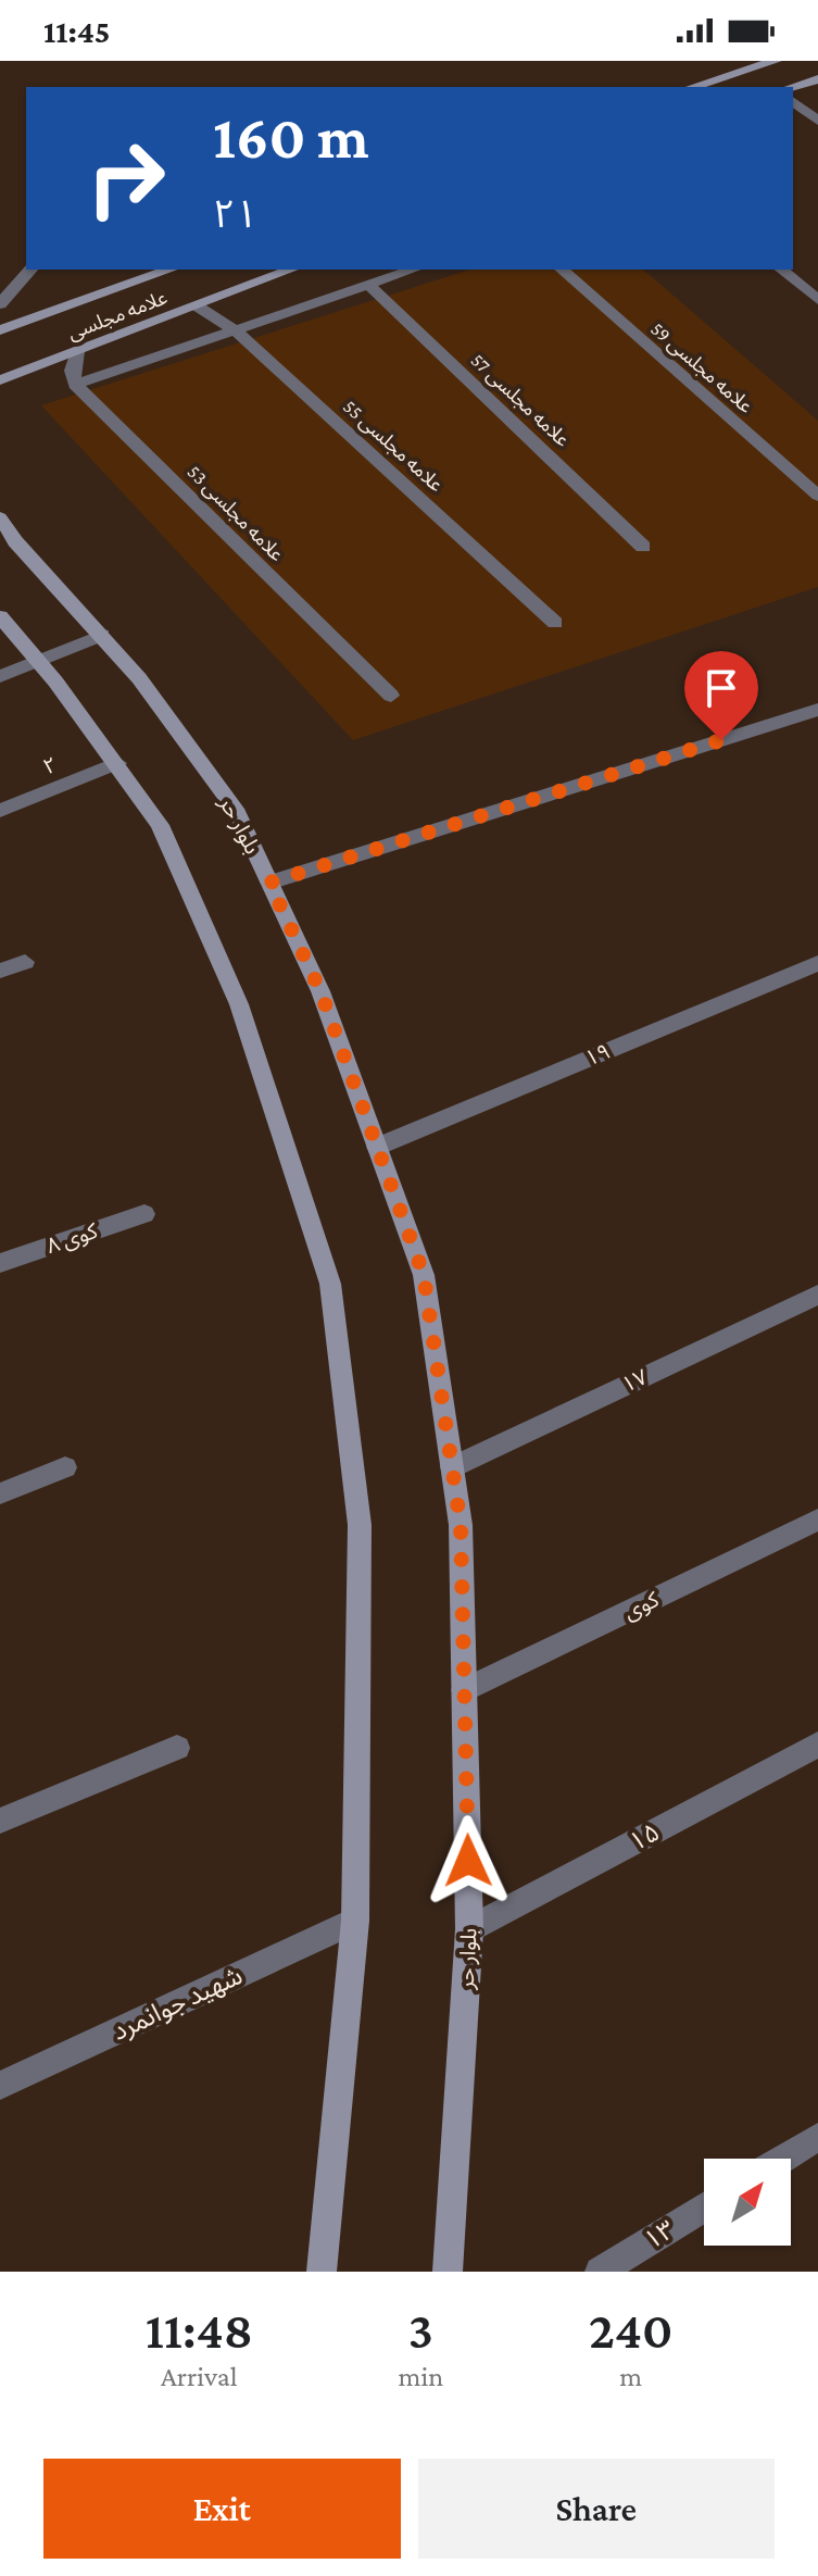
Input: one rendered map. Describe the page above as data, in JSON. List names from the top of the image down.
{
  "streets": {
    "main road": ["علامه مجلسی", "بلوار حر"],
    "street": [
      "علامه مجلسی 59",
      "علامه مجلسی 57",
      "علامه مجلسی 55",
      "علامه مجلسی 53",
      "۲",
      "۱۹",
      "کوی ۸",
      "۱۷",
      "کوی",
      "۱۵",
      "شهید جوانمرد",
      "۱۳"
    ]
  },
  "crossings": [
    ["علامه مجلسی", "علامه مجلسی 55"],
    ["بلوار حر", "۱۹"],
    ["بلوار حر", "۱۷"],
    ["بلوار حر", "کوی"],
    ["بلوار حر", "۱۵"]
  ],
  "north": "top right",
  "page": {
    "status": "11:45",
    "turn": ["160 m", "۲۱"],
    "eta": [
      "11:48",
      "Arrival",
      "3",
      "min",
      "240",
      "m"
    ],
    "buttons": ["Exit", "Share"]
  }
}
